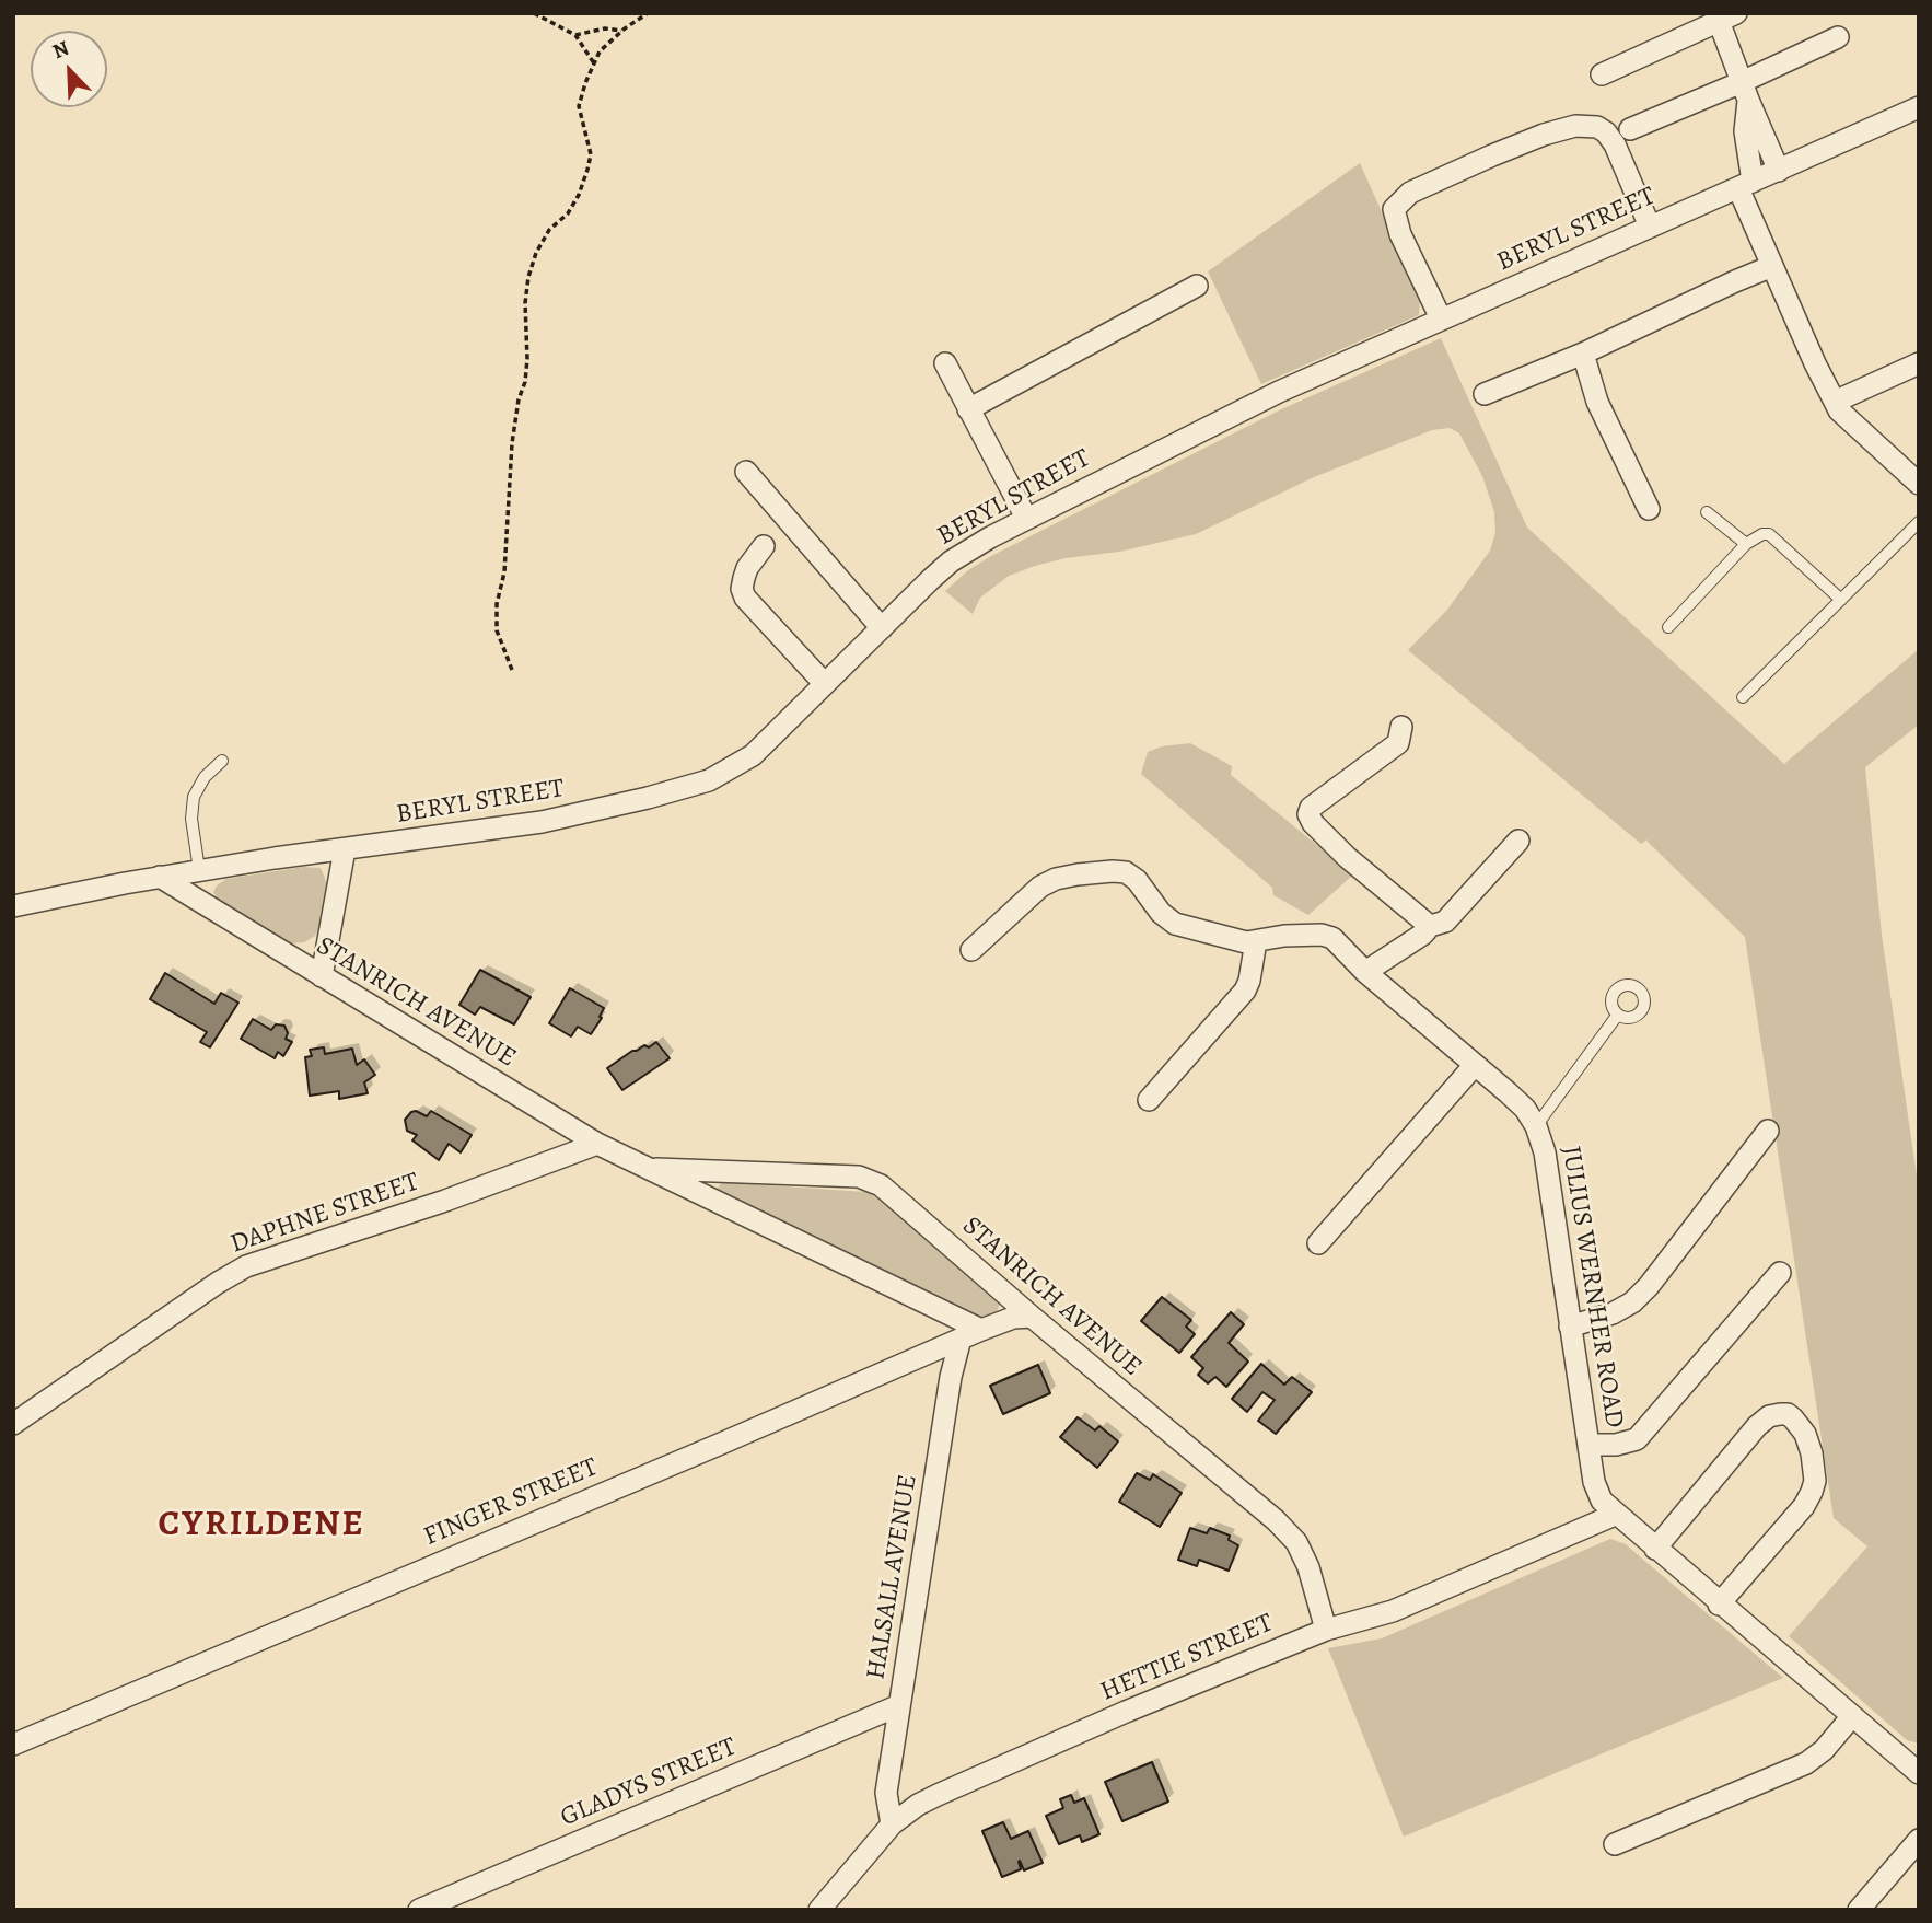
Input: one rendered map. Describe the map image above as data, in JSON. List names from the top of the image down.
{
  "streets": {
    "street": [
      "BERYL STREET",
      "STANRICH AVENUE",
      "DAPHNE STREET",
      "JULIUS WERNHER ROAD",
      "FINGER STREET",
      "HALSALL AVENUE",
      "HETTIE STREET",
      "GLADYS STREET"
    ]
  },
  "crossings": [
    ["BERYL STREET", "STANRICH AVENUE"],
    ["STANRICH AVENUE", "DAPHNE STREET"],
    ["STANRICH AVENUE", "FINGER STREET"],
    ["STANRICH AVENUE", "HETTIE STREET"],
    ["JULIUS WERNHER ROAD", "HETTIE STREET"],
    ["FINGER STREET", "HALSALL AVENUE"],
    ["HALSALL AVENUE", "HETTIE STREET"],
    ["HALSALL AVENUE", "GLADYS STREET"]
  ],
  "districts": ["CYRILDENE"],
  "north": "top left"
}
